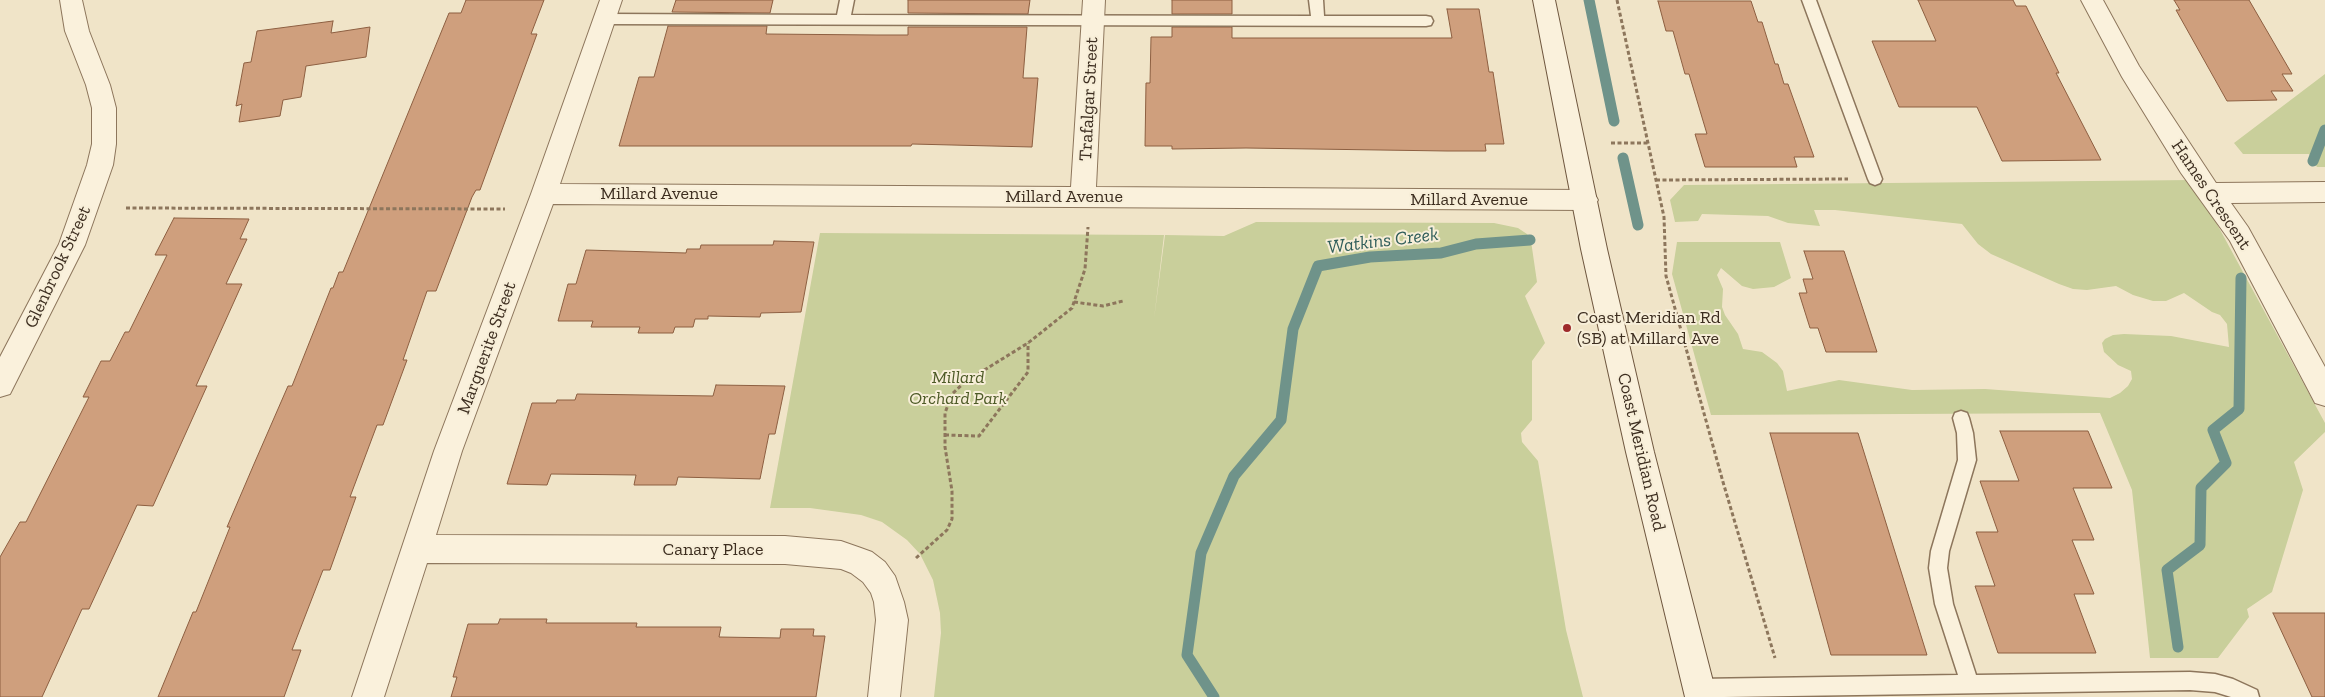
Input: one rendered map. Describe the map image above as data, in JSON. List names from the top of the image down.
{
  "streets": {
    "street": [
      "Trafalgar Street",
      "Millard Avenue",
      "Hames Crescent",
      "Glenbrook Street",
      "Marguerite Street",
      "Coast Meridian Road",
      "Canary Place"
    ]
  },
  "crossings": [
    ["Trafalgar Street", "Millard Avenue"],
    ["Millard Avenue", "Marguerite Street"],
    ["Millard Avenue", "Coast Meridian Road"],
    ["Marguerite Street", "Canary Place"]
  ],
  "water": ["Watkins Creek"],
  "parks": ["Millard Orchard Park"],
  "places": ["Coast Meridian Rd (SB) at Millard Ave"]
}
